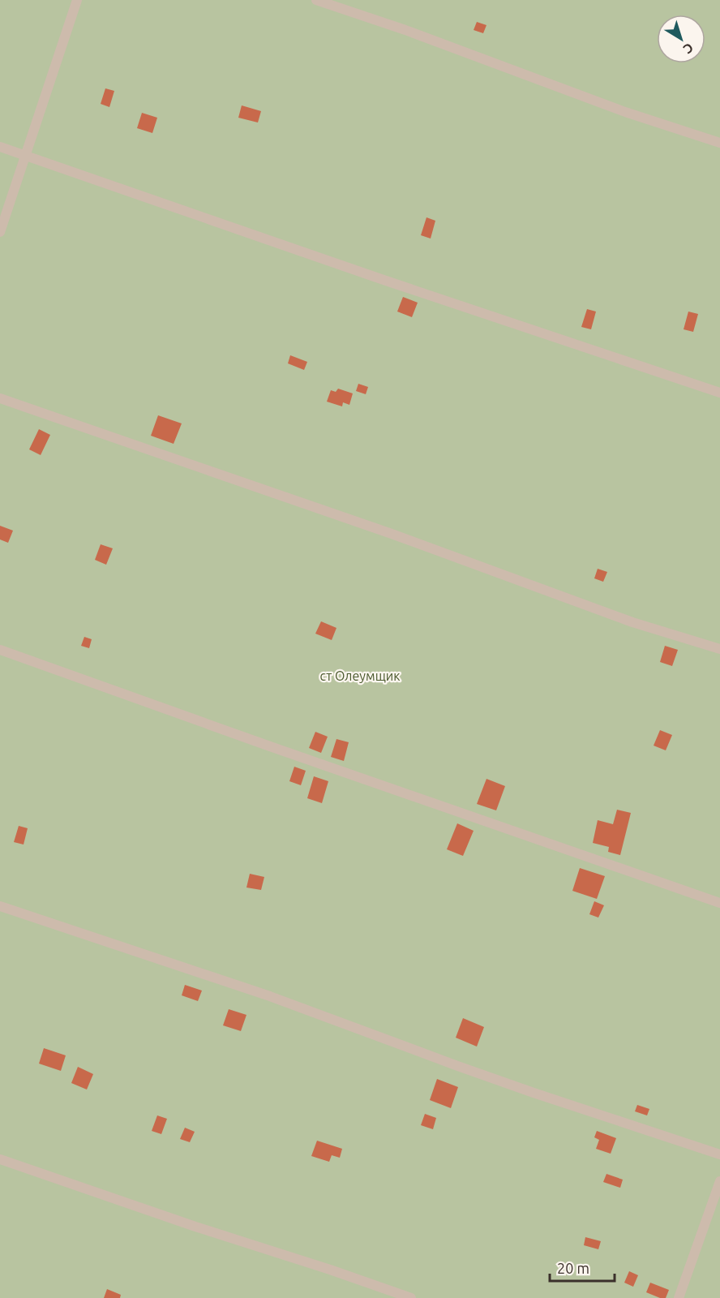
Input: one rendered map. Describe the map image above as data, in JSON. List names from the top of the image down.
{
  "parks": ["ст Олеумщик"],
  "scale_bar": "20 m",
  "north": "bottom right"
}
